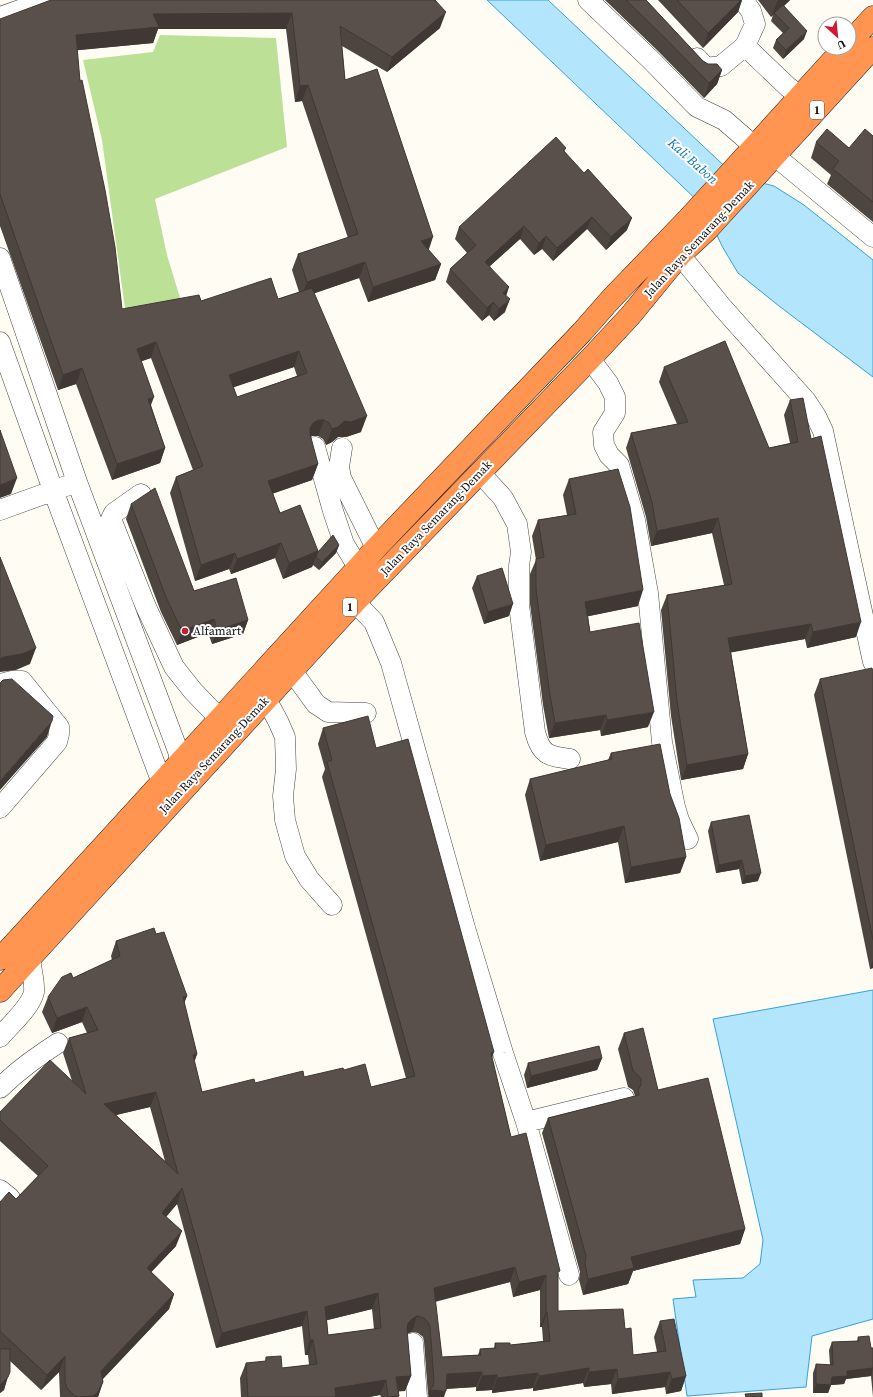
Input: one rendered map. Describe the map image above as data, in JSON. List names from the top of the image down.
{
  "streets": {
    "highway": ["1", "Jalan Raya Semarang-Demak"]
  },
  "water": ["Kali Babon"],
  "places": ["Alfamart"],
  "north": "bottom right"
}
